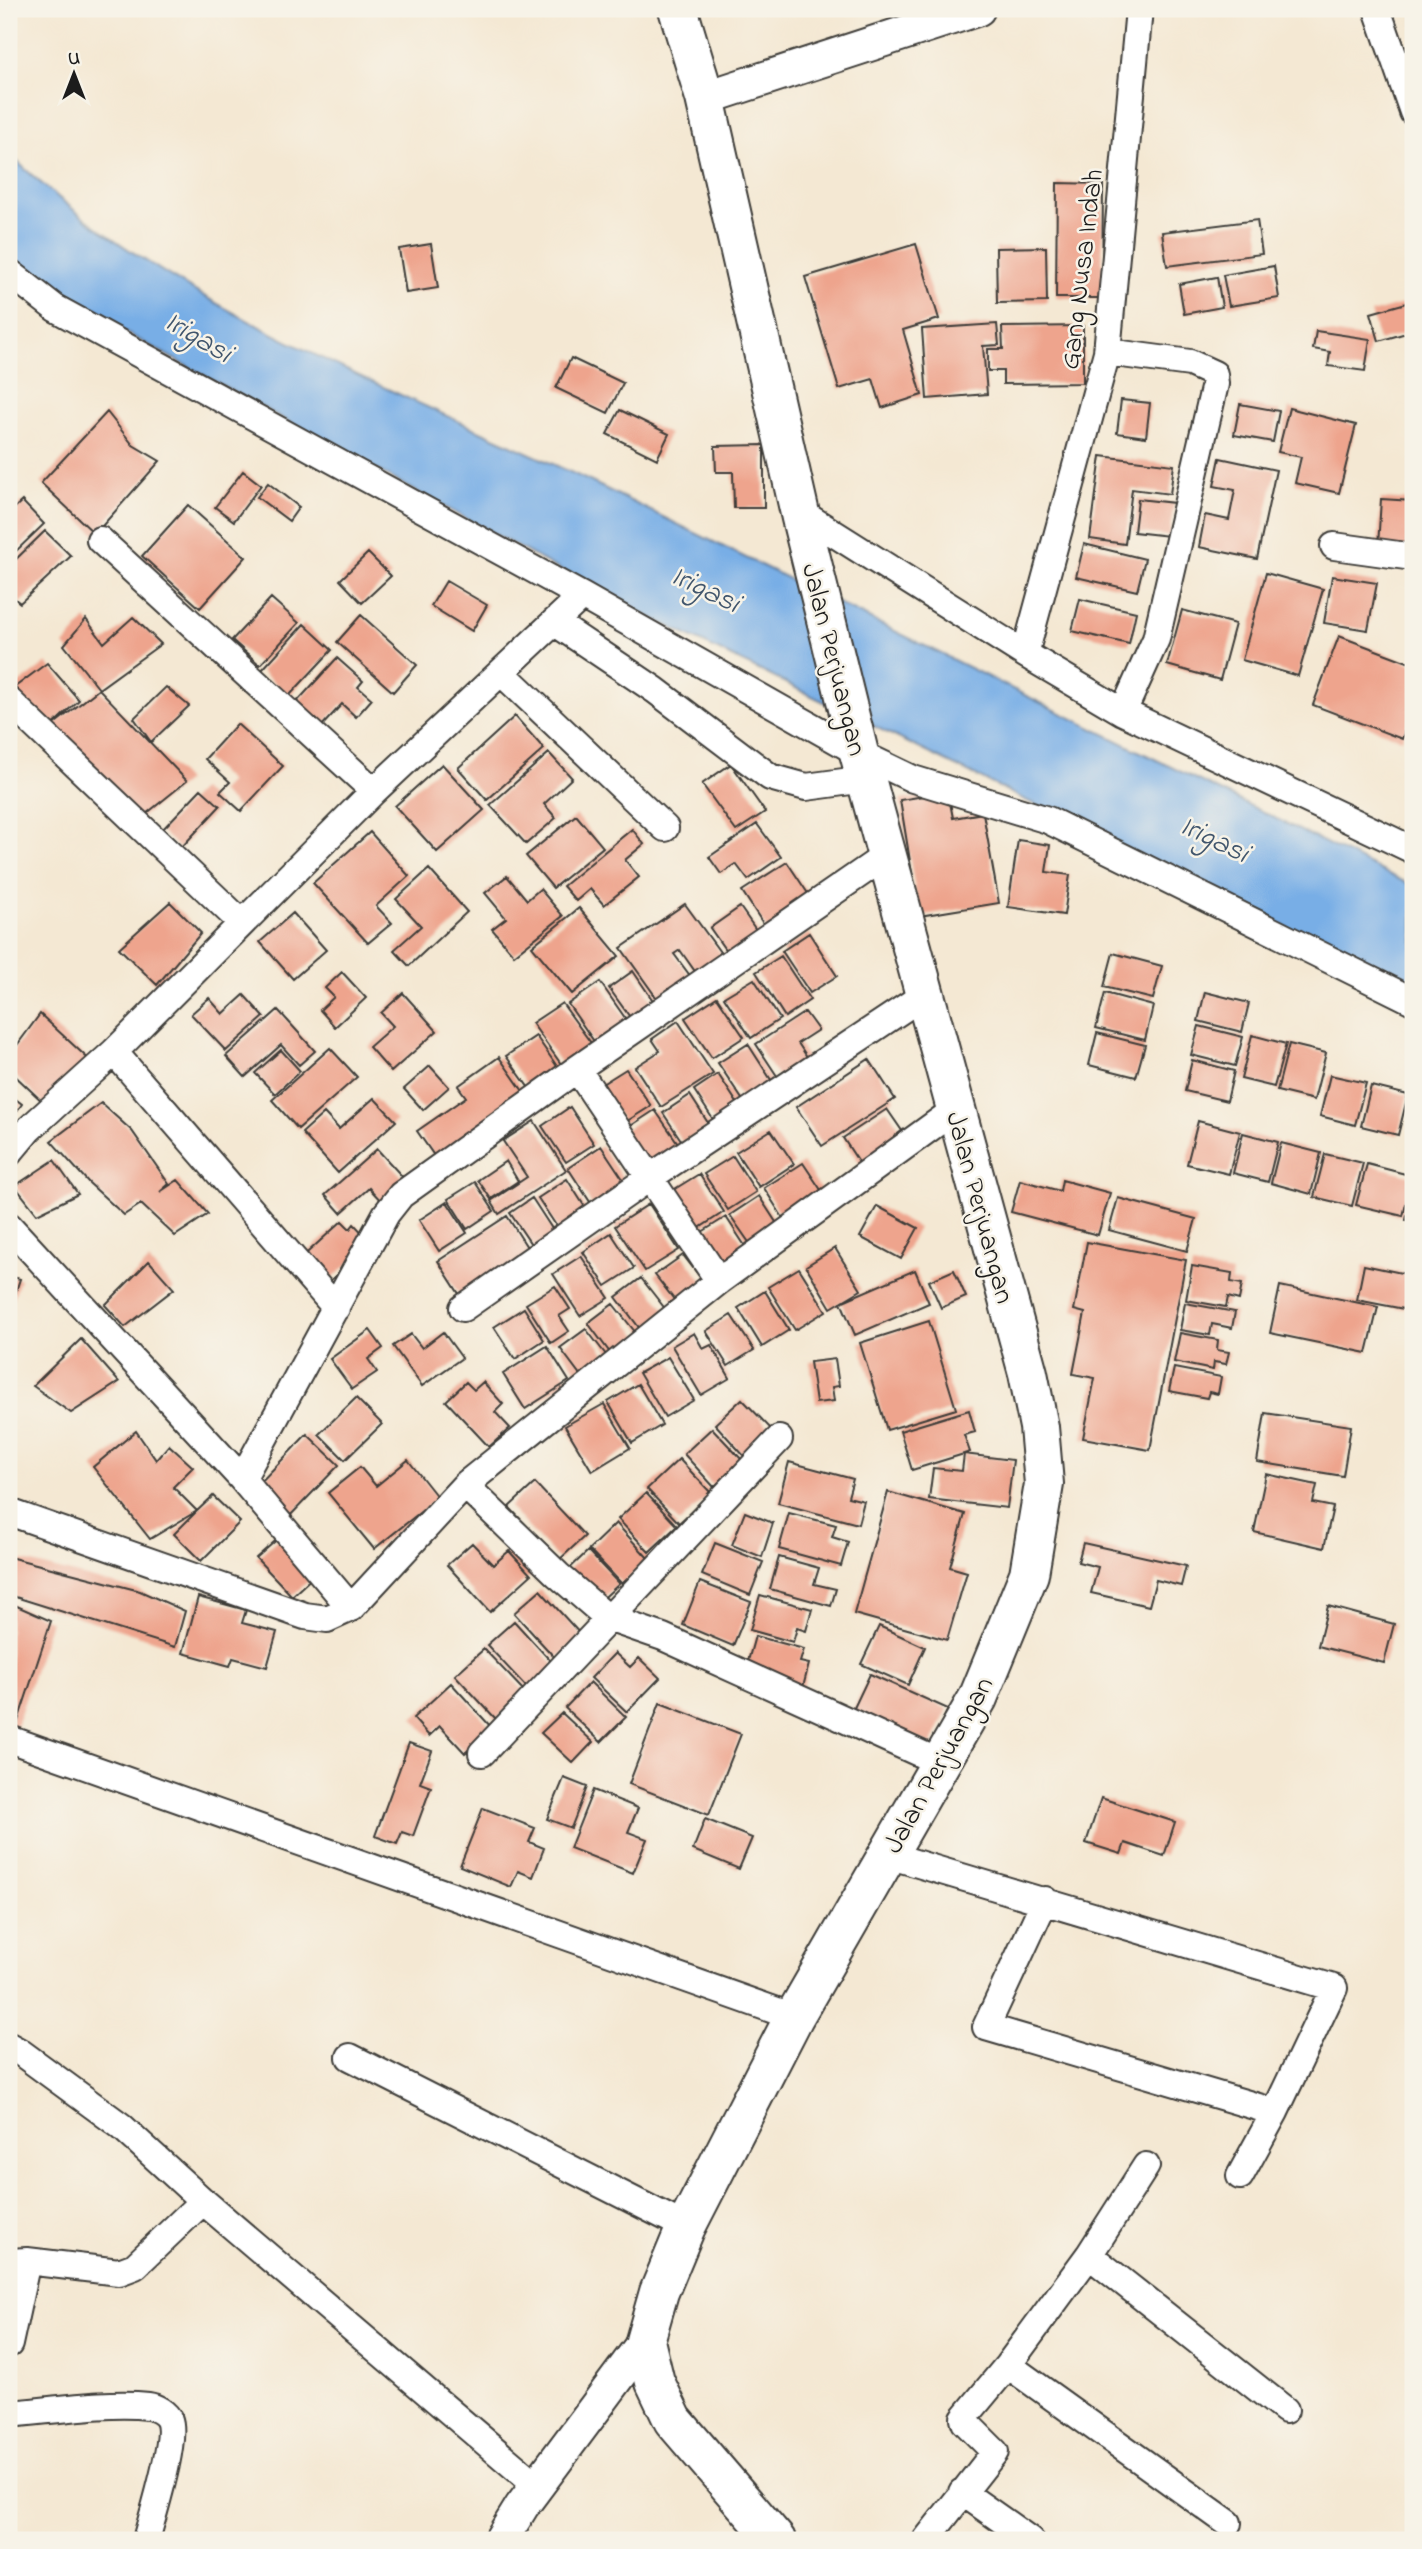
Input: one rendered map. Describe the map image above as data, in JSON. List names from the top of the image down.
{
  "streets": {
    "main road": ["Jalan Perjuangan"],
    "street": ["Gang Nusa Indah"]
  },
  "water": ["Irigasi"],
  "north": "top"
}
